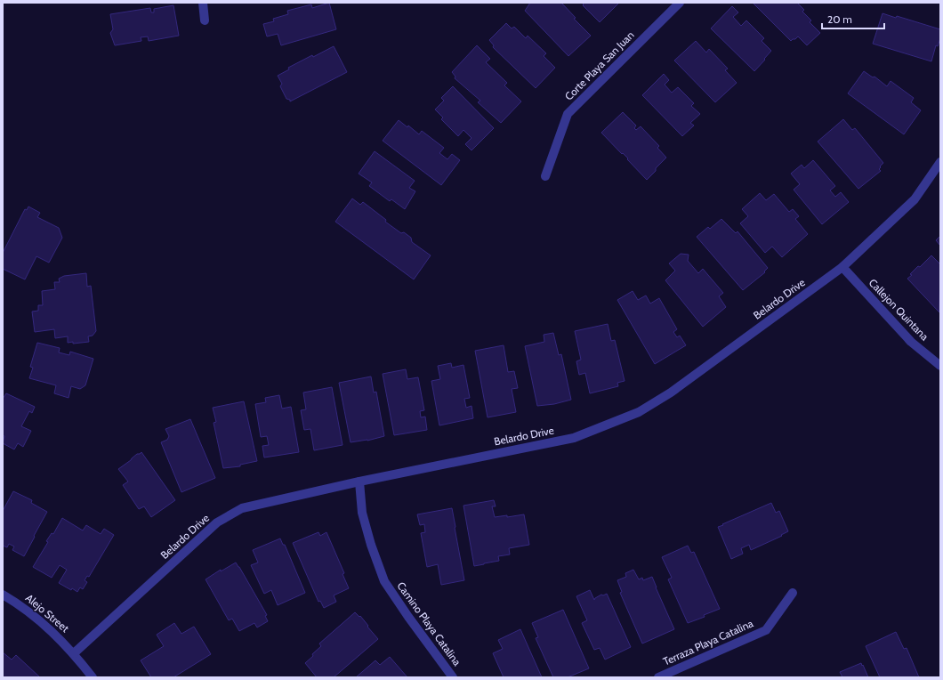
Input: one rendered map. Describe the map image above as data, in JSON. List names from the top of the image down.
{
  "streets": {
    "street": [
      "Corte Playa San Juan",
      "Belardo Drive",
      "Callejon Quintana",
      "Alejo Street",
      "Camino Playa Catalina",
      "Terraza Playa Catalina"
    ]
  },
  "crossings": [
    ["Belardo Drive", "Callejon Quintana"],
    ["Belardo Drive", "Alejo Street"],
    ["Belardo Drive", "Camino Playa Catalina"]
  ],
  "scale_bar": "20 m"
}
